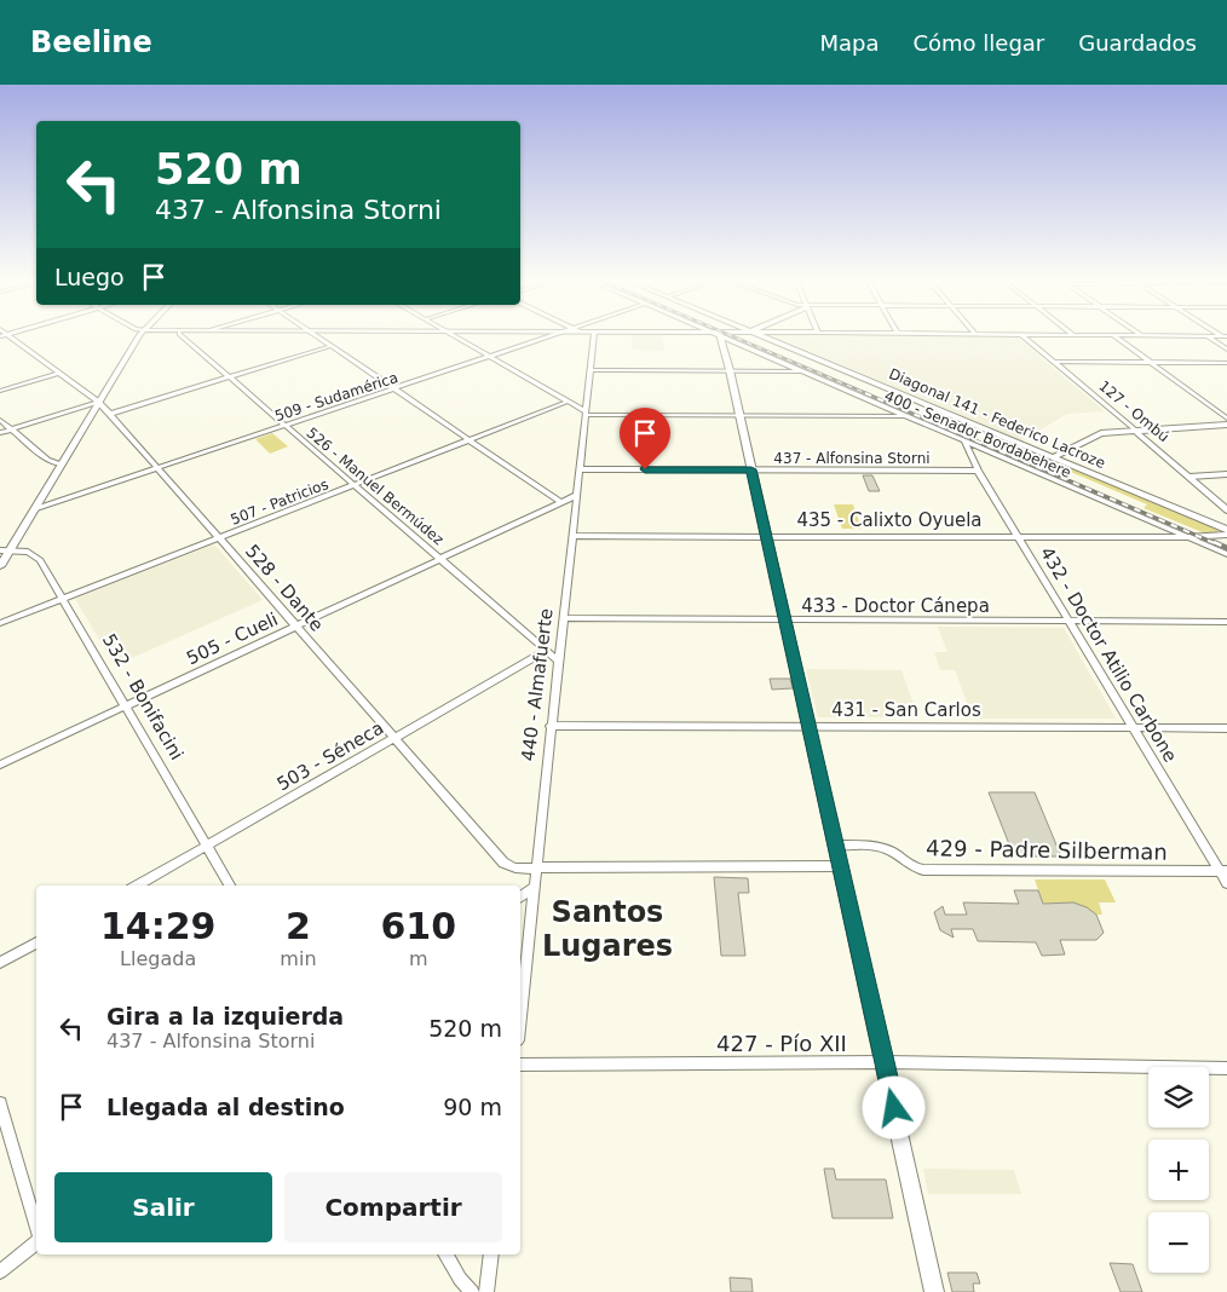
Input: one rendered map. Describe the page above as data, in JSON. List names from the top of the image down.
{
  "streets": {
    "street": [
      "509 - Sudamérica",
      "127 - Ombú",
      "Diagonal 141 - Federico Lacroze",
      "400 - Senador Bordabehere",
      "437 - Alfonsina Storni",
      "526 - Manuel Bermúdez",
      "507 - Patricios",
      "435 - Calixto Oyuela",
      "528 - Dante",
      "433 - Doctor Cánepa",
      "505 - Cueli",
      "432 - Doctor Atilio Carbone",
      "440 - Almafuerte",
      "532 - Bonifacini",
      "431 - San Carlos",
      "503 - Séneca",
      "429 - Padre Silberman",
      "427 - Pío XII"
    ]
  },
  "crossings": [
    ["509 - Sudamérica", "526 - Manuel Bermúdez"],
    ["509 - Sudamérica", "528 - Dante"],
    ["400 - Senador Bordabehere", "435 - Calixto Oyuela"],
    ["400 - Senador Bordabehere", "432 - Doctor Atilio Carbone"],
    ["437 - Alfonsina Storni", "432 - Doctor Atilio Carbone"],
    ["437 - Alfonsina Storni", "440 - Almafuerte"],
    ["526 - Manuel Bermúdez", "507 - Patricios"],
    ["526 - Manuel Bermúdez", "505 - Cueli"],
    ["526 - Manuel Bermúdez", "440 - Almafuerte"],
    ["526 - Manuel Bermúdez", "503 - Séneca"],
    ["507 - Patricios", "528 - Dante"],
    ["507 - Patricios", "532 - Bonifacini"],
    ["435 - Calixto Oyuela", "432 - Doctor Atilio Carbone"],
    ["435 - Calixto Oyuela", "440 - Almafuerte"],
    ["528 - Dante", "505 - Cueli"],
    ["528 - Dante", "440 - Almafuerte"],
    ["528 - Dante", "503 - Séneca"],
    ["433 - Doctor Cánepa", "432 - Doctor Atilio Carbone"],
    ["433 - Doctor Cánepa", "440 - Almafuerte"],
    ["505 - Cueli", "440 - Almafuerte"],
    ["505 - Cueli", "532 - Bonifacini"],
    ["432 - Doctor Atilio Carbone", "431 - San Carlos"],
    ["432 - Doctor Atilio Carbone", "429 - Padre Silberman"],
    ["440 - Almafuerte", "431 - San Carlos"],
    ["532 - Bonifacini", "503 - Séneca"]
  ],
  "districts": ["Santos Lugares"],
  "page": {
    "header": "Beeline",
    "nav": ["Mapa", "Cómo llegar", "Guardados"],
    "turn": ["520 m", "437 - Alfonsina Storni"],
    "then": "Luego",
    "eta": [
      "14:29",
      "Llegada",
      "2",
      "min",
      "610",
      "m"
    ],
    "list": [
      {
        "name": "Gira a la izquierda",
        "note": "437 - Alfonsina Storni",
        "value": "520 m"
      },
      {
        "name": "Llegada al destino",
        "value": "90 m"
      }
    ],
    "map_buttons": ["+", "−"],
    "buttons": ["Salir", "Compartir"]
  }
}
